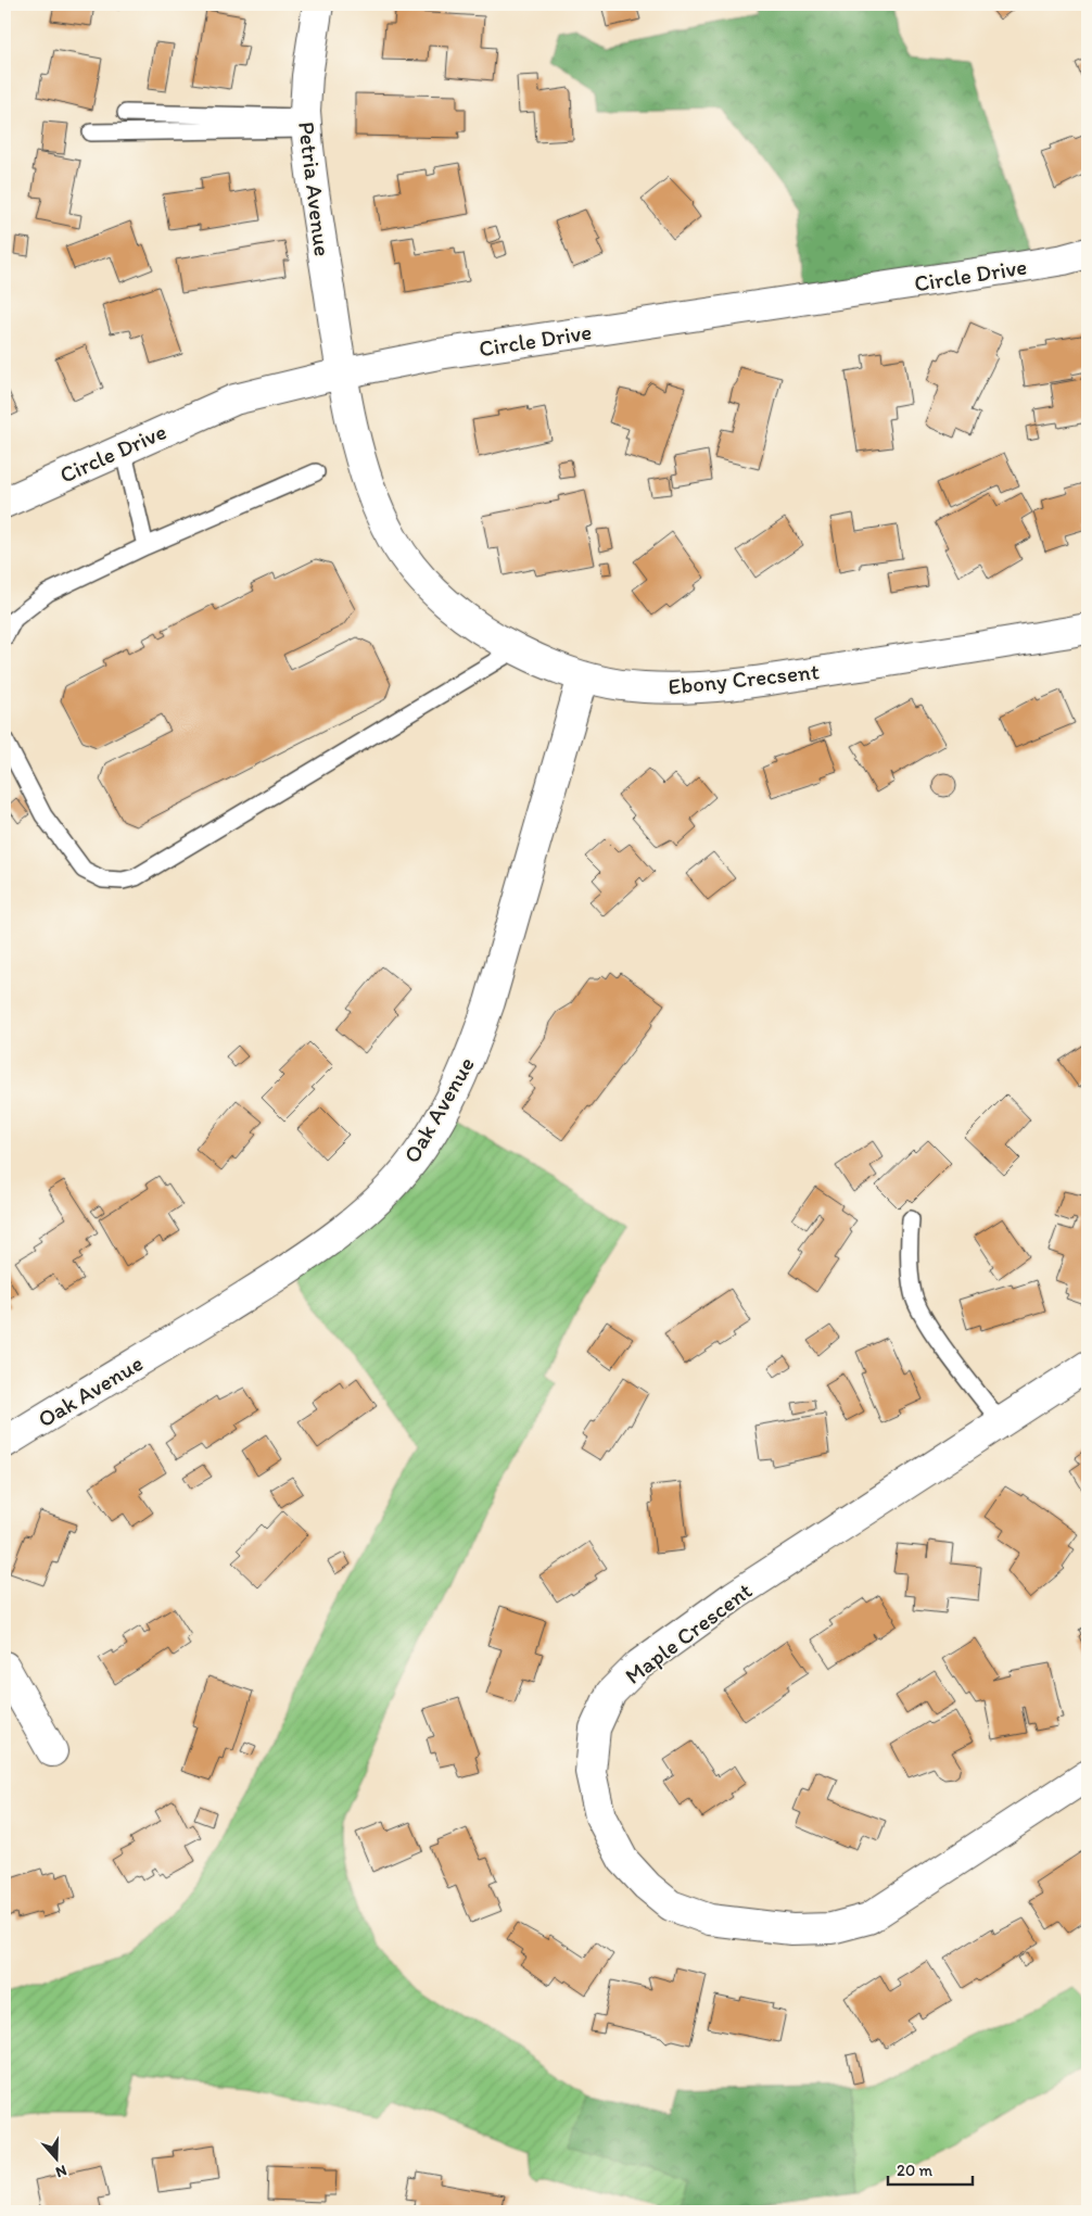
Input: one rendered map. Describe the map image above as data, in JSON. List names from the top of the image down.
{
  "streets": {
    "street": [
      "Petria Avenue",
      "Circle Drive",
      "Ebony Crecsent",
      "Oak Avenue",
      "Maple Crescent"
    ]
  },
  "crossings": [
    ["Petria Avenue", "Circle Drive"],
    ["Petria Avenue", "Ebony Crecsent"],
    ["Circle Drive", "Ebony Crecsent"],
    ["Ebony Crecsent", "Oak Avenue"]
  ],
  "scale_bar": "20 m",
  "north": "bottom"
}
